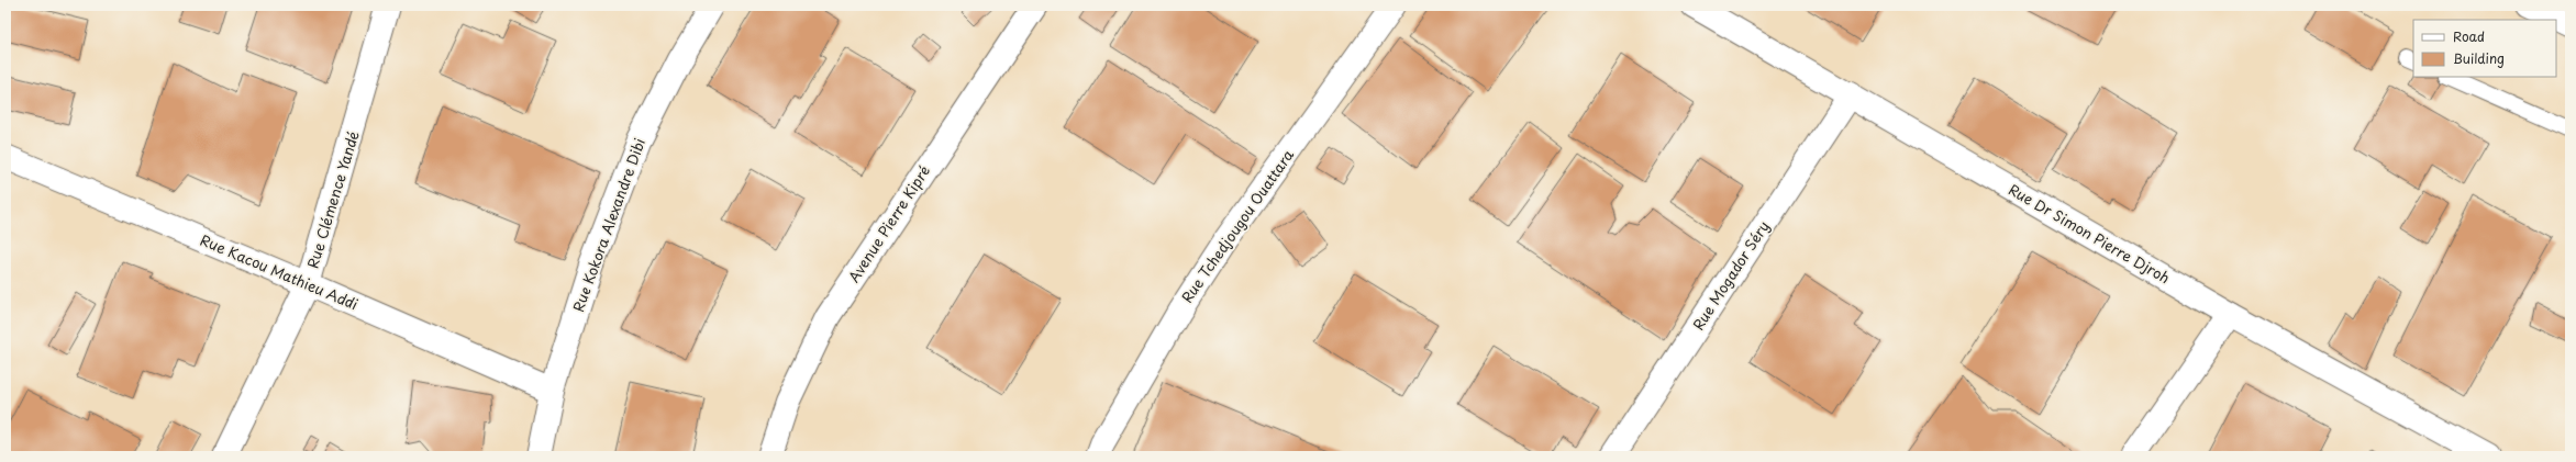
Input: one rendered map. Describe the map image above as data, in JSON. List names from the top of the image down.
{
  "streets": {
    "street": [
      "Rue Clémence Yandé",
      "Avenue Pierre Kipré",
      "Rue Kokora Alexandre Dibi",
      "Rue Tchedjougou Ouattara",
      "Rue Dr Simon Pierre Djroh",
      "Rue Kacou Mathieu Addi",
      "Rue Mogador Séry"
    ]
  },
  "crossings": [
    ["Rue Clémence Yandé", "Rue Kacou Mathieu Addi"],
    ["Rue Kokora Alexandre Dibi", "Rue Kacou Mathieu Addi"],
    ["Rue Dr Simon Pierre Djroh", "Rue Mogador Séry"]
  ],
  "legend": ["Road", "Building"]
}
